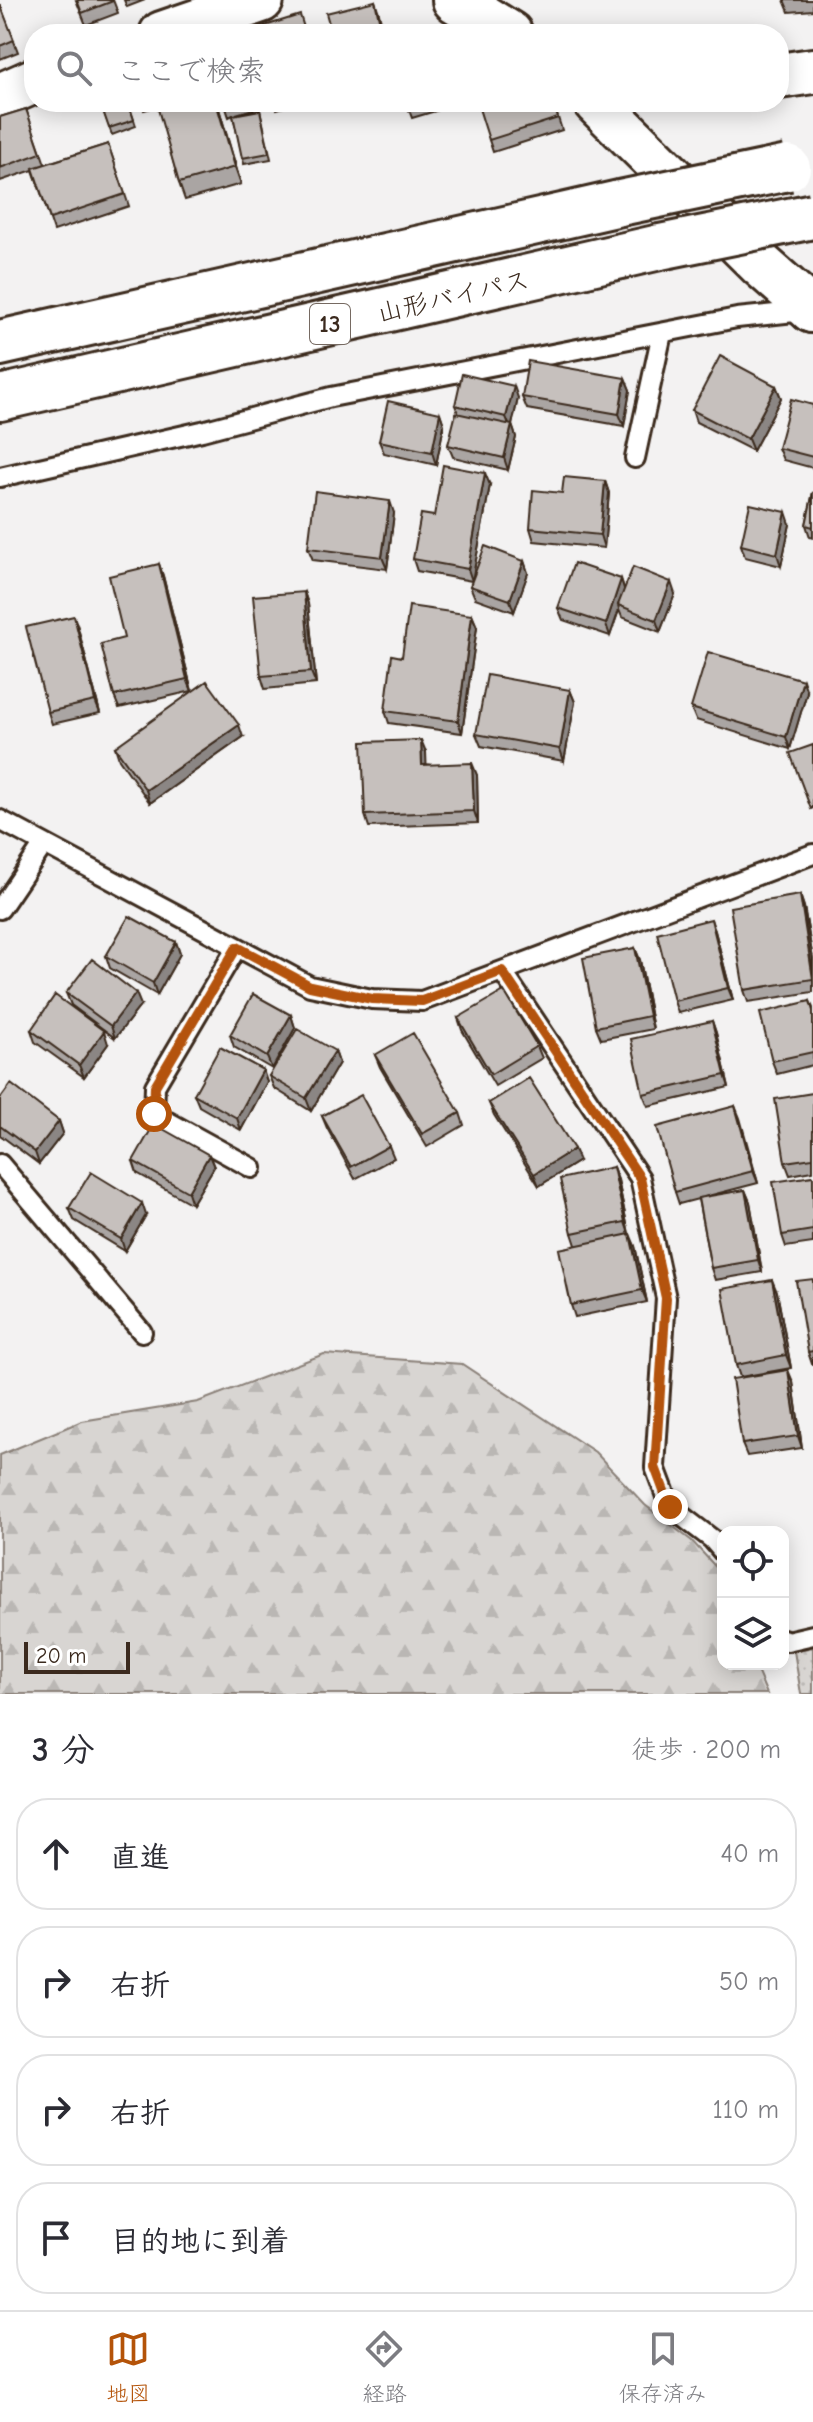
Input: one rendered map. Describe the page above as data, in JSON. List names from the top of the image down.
{
  "streets": {
    "main road": ["山形バイパス", "13"]
  },
  "scale_bar": "20 m",
  "page": {
    "search": "ここで検索",
    "scale": "20 m",
    "heading": ["3 分", "徒歩 · 200 m"],
    "list": [
      ["直進", "40 m"],
      ["右折", "50 m"],
      ["右折", "110 m"],
      "目的地に到着"
    ],
    "nav": ["地図", "経路", "保存済み"]
  }
}
